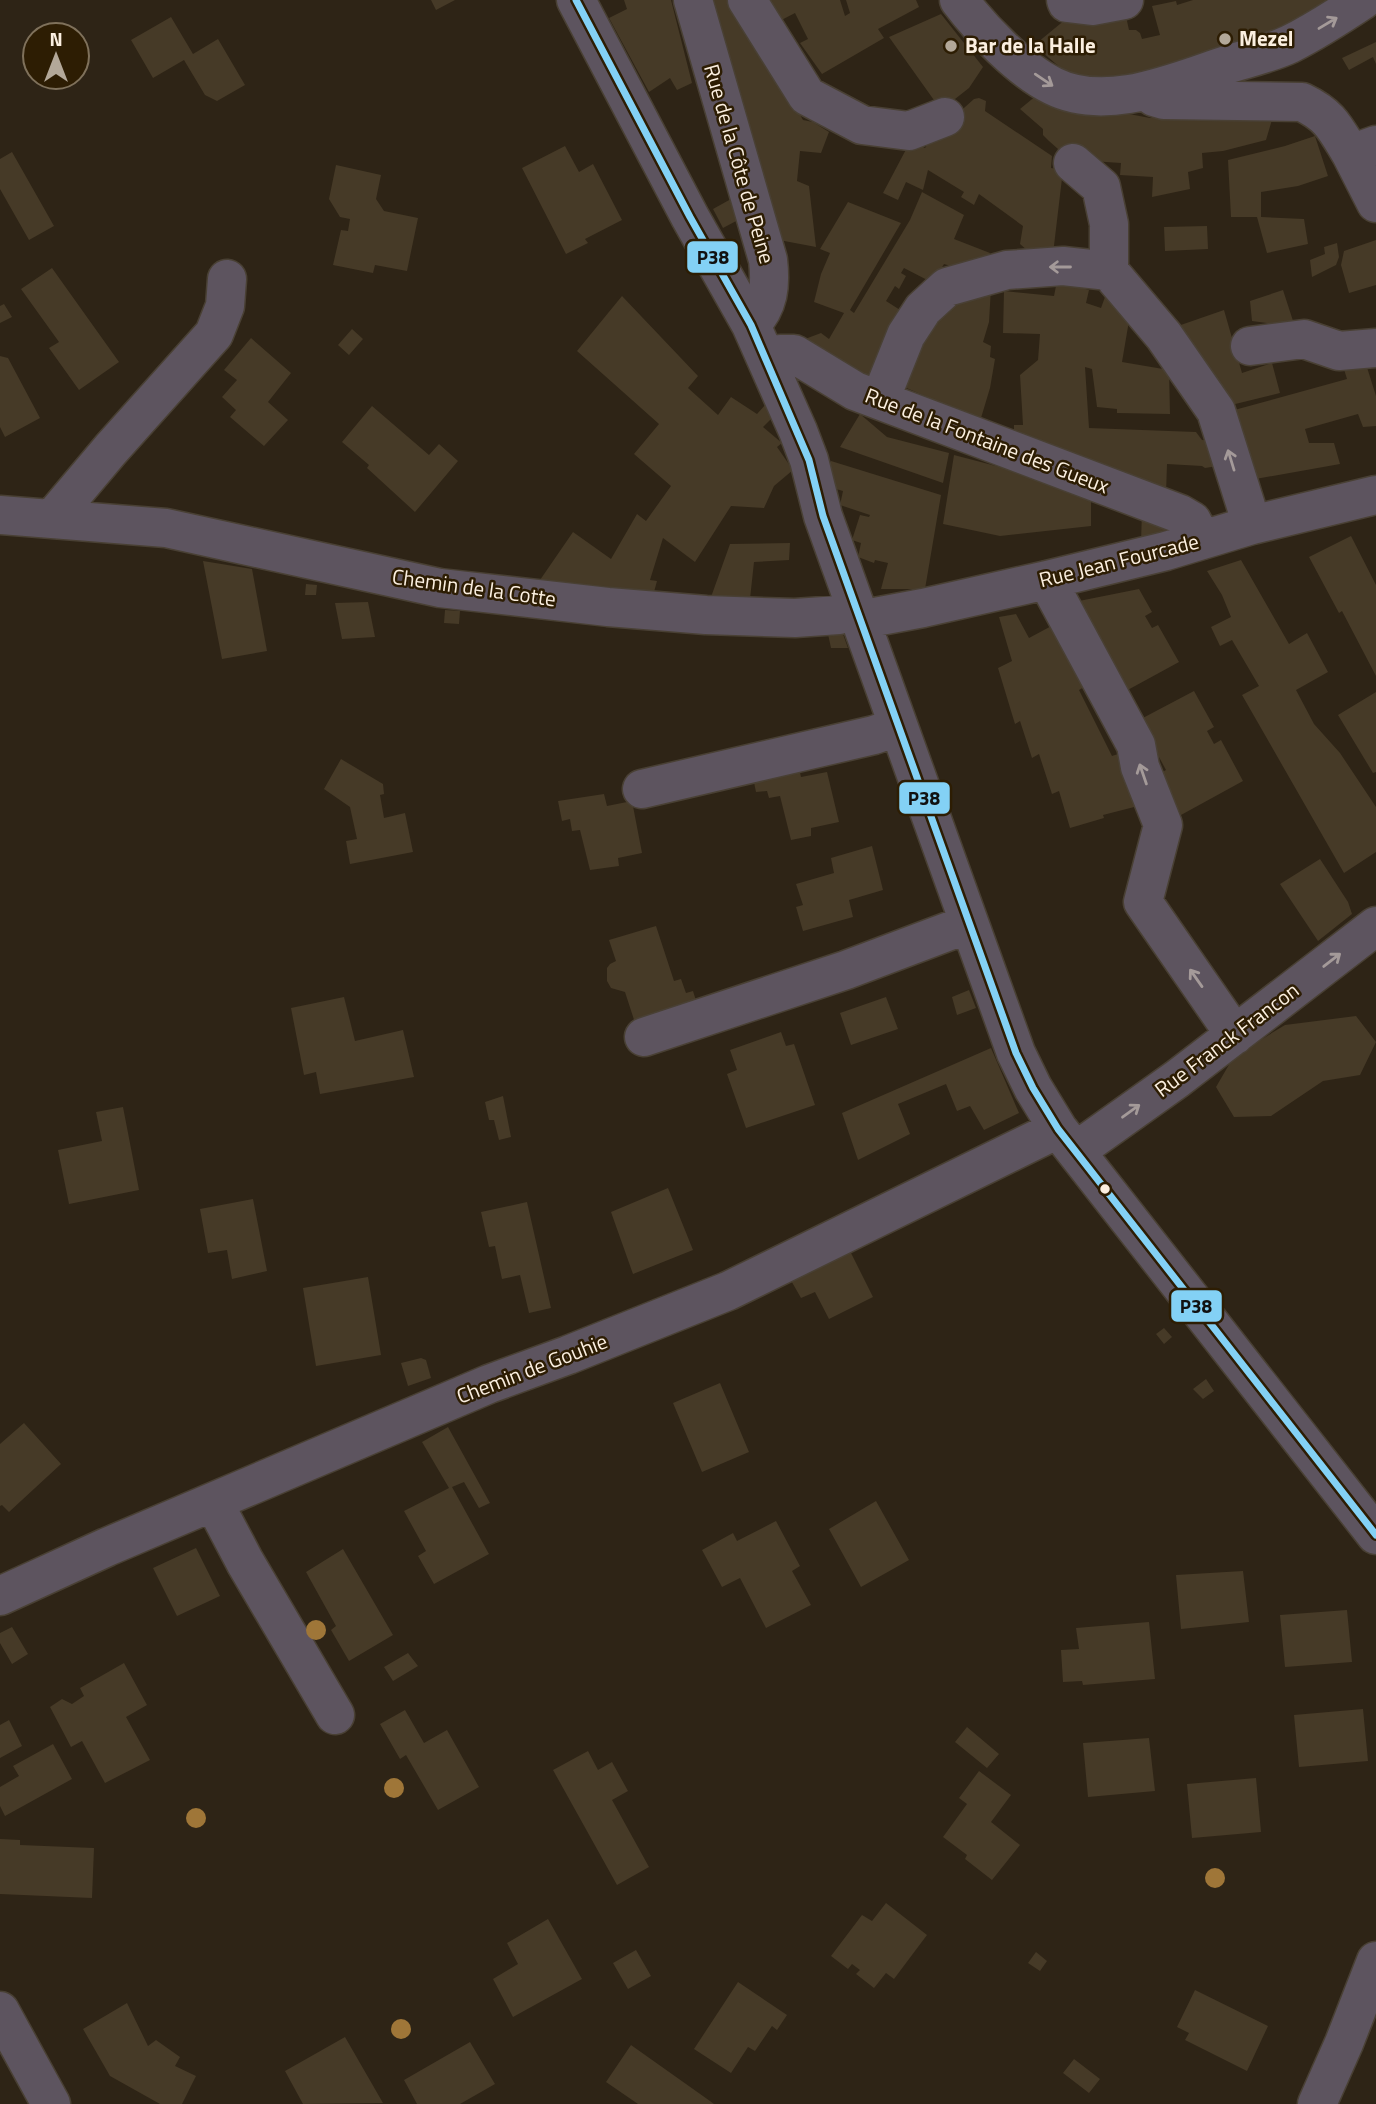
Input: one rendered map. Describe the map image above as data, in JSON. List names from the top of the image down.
{
  "streets": {
    "street": [
      "Rue de la Côte de Peine",
      "Rue de la Fontaine des Gueux",
      "Rue Jean Fourcade",
      "Chemin de la Cotte",
      "Rue Franck Francon",
      "Chemin de Gouhie"
    ]
  },
  "crossings": [
    ["Rue de la Côte de Peine", "Rue de la Fontaine des Gueux"],
    ["Rue de la Fontaine des Gueux", "Rue Jean Fourcade"],
    ["Rue Jean Fourcade", "Chemin de la Cotte"],
    ["Rue Franck Francon", "Chemin de Gouhie"]
  ],
  "one_way": ["Rue Franck Francon"],
  "places": ["Mezel", "Bar de la Halle"],
  "lines": ["transit line P38"],
  "north": "top"
}
